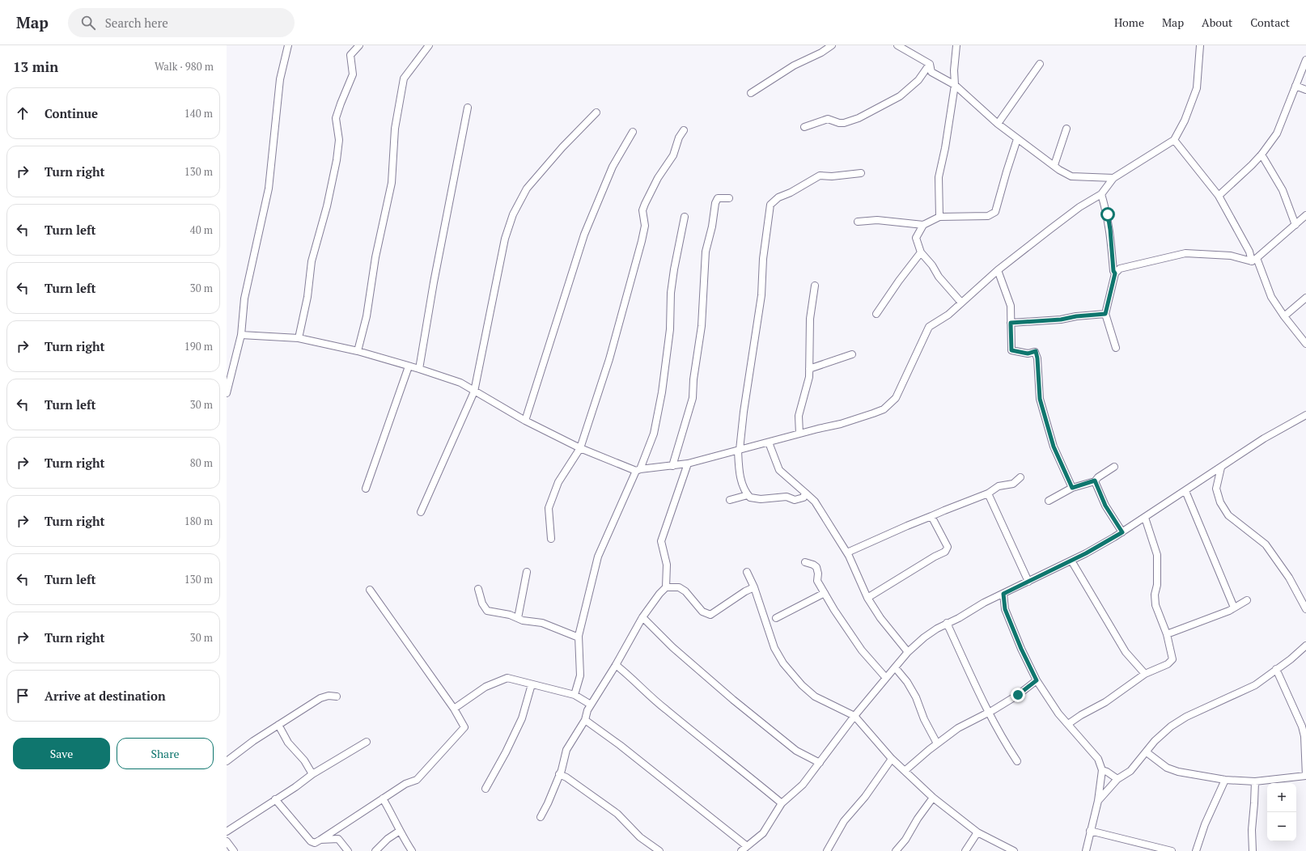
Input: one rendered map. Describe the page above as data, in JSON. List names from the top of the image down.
{
  "page": {
    "header": "Map",
    "search": "Search here",
    "nav": [
      "Home",
      "Map",
      "About",
      "Contact"
    ],
    "heading": ["13 min", "Walk · 980 m"],
    "list": [
      ["Continue", "140 m"],
      ["Turn right", "130 m"],
      ["Turn left", "40 m"],
      ["Turn left", "30 m"],
      ["Turn right", "190 m"],
      ["Turn left", "30 m"],
      ["Turn right", "80 m"],
      ["Turn right", "180 m"],
      ["Turn left", "130 m"],
      ["Turn right", "30 m"],
      "Arrive at destination"
    ],
    "buttons": ["Save", "Share"],
    "map_buttons": ["+", "−"]
  }
}
